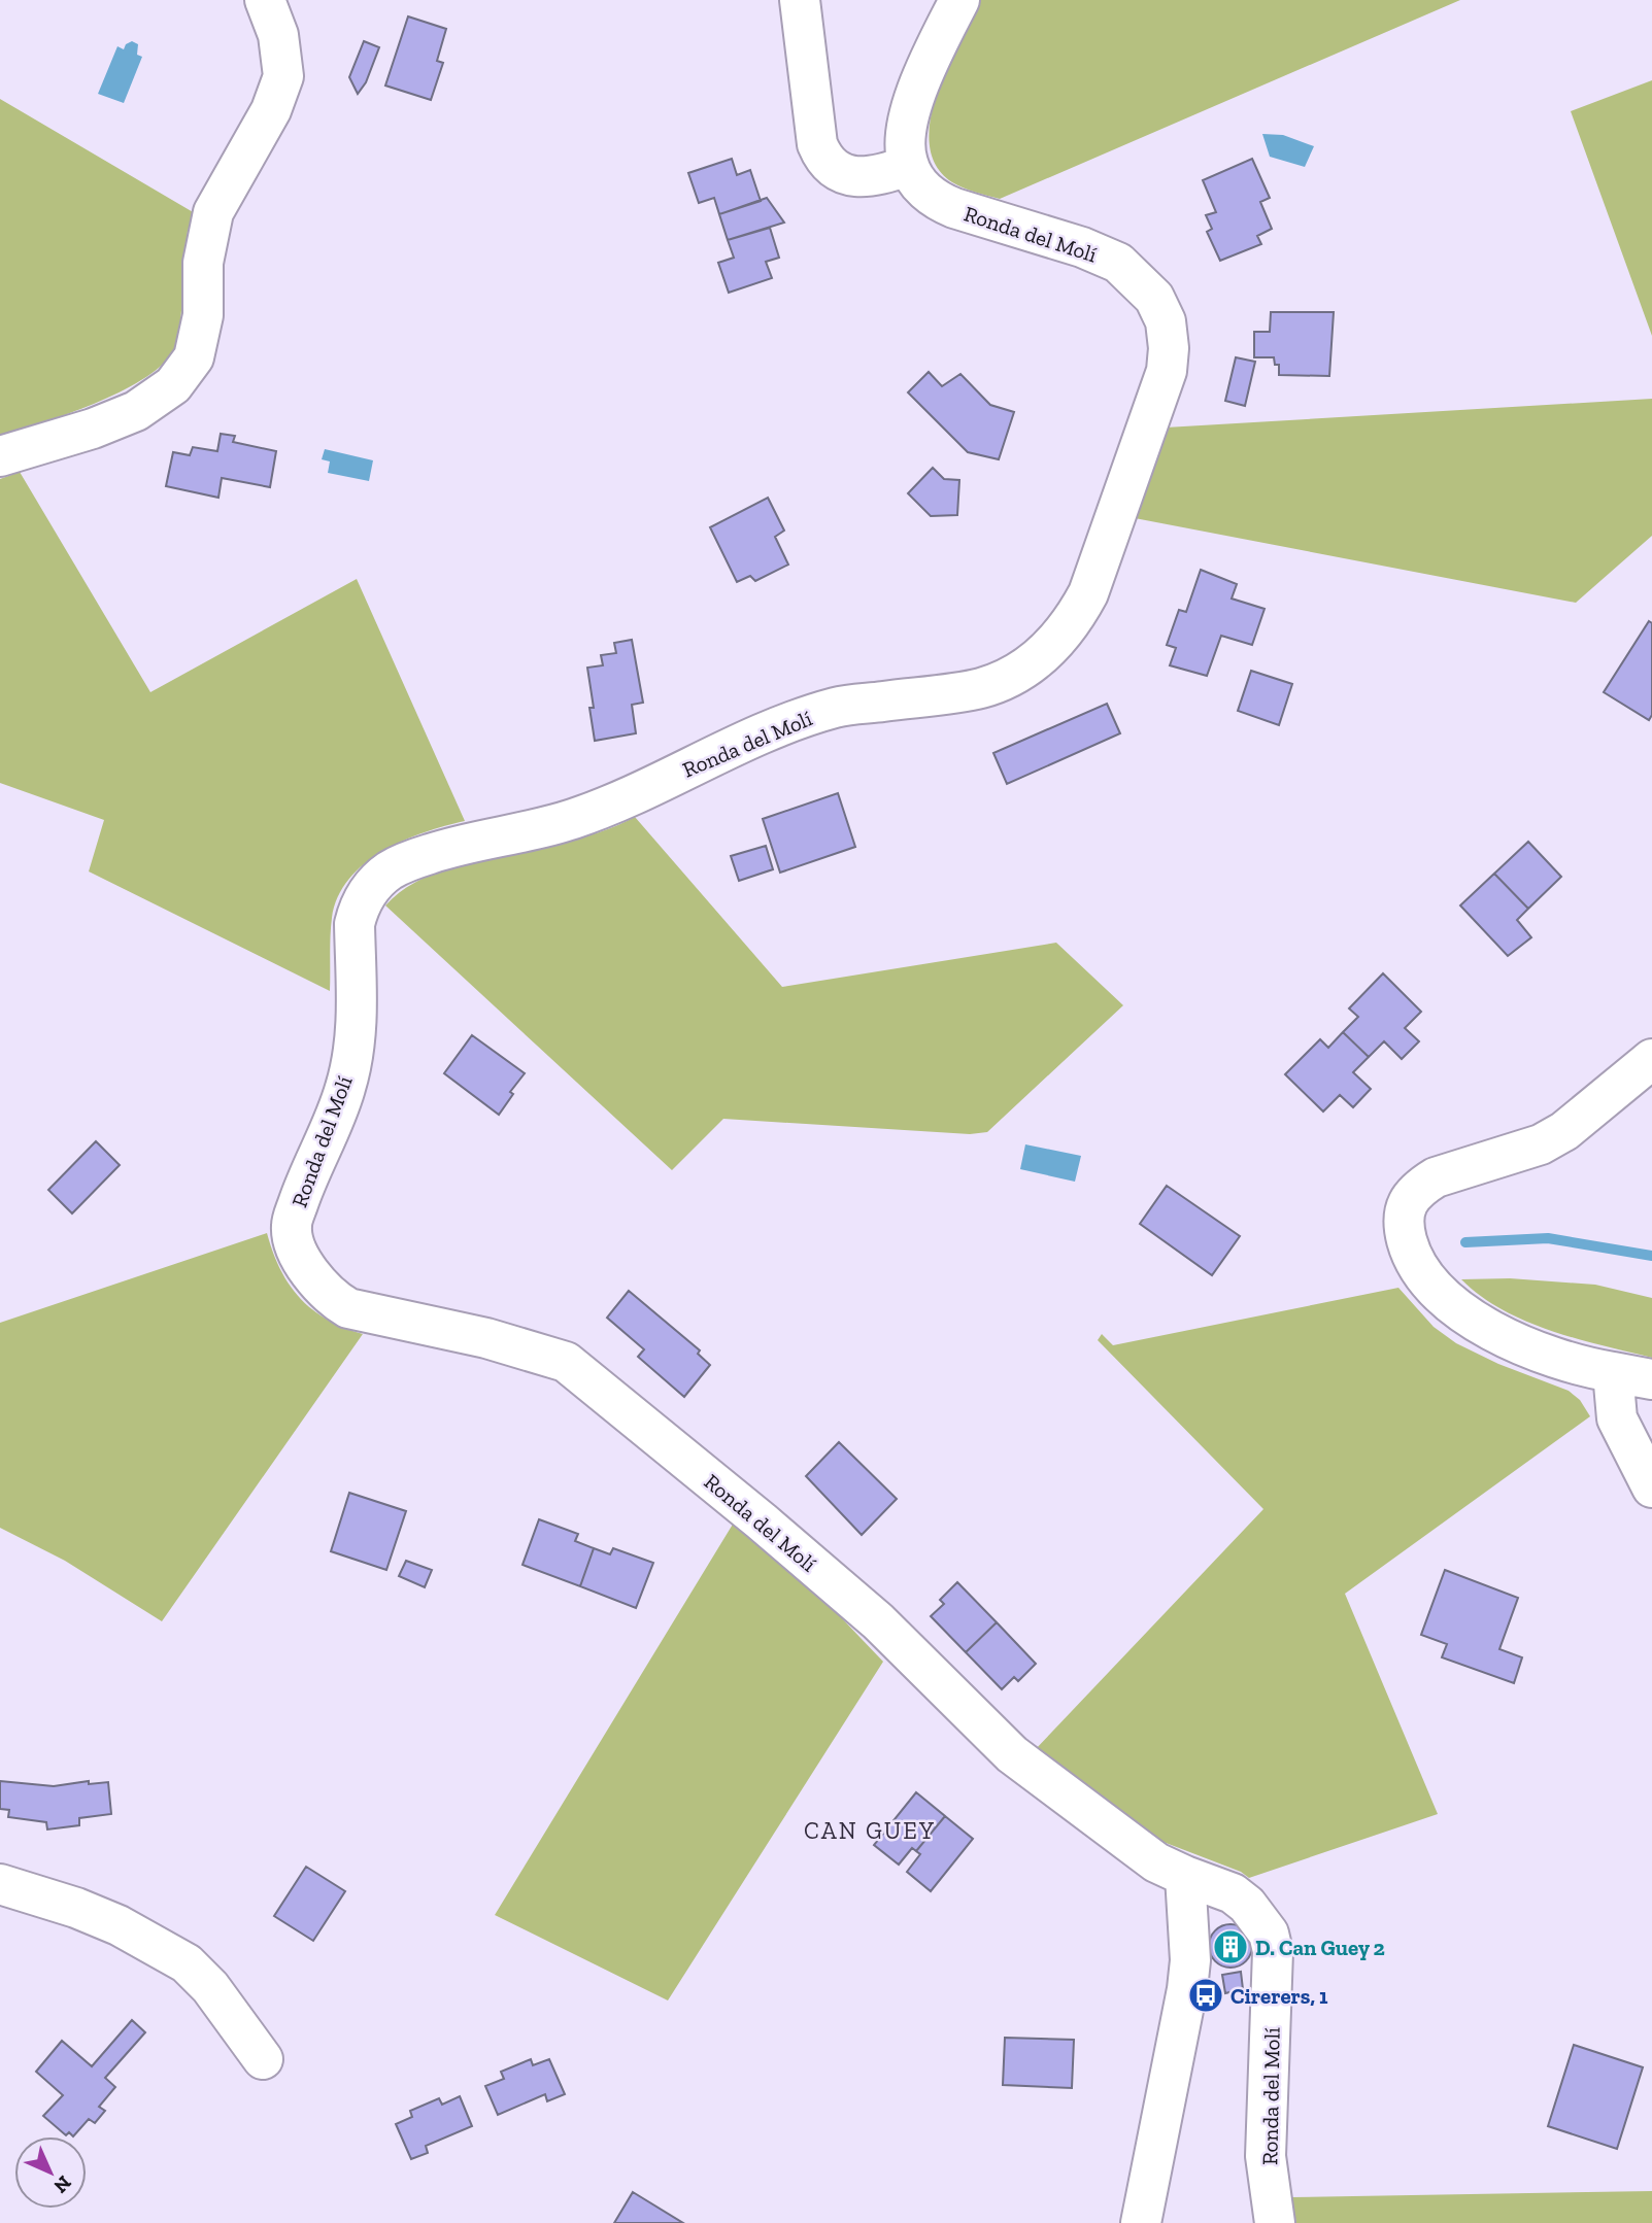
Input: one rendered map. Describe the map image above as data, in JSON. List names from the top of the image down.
{
  "streets": {
    "street": ["Ronda del Molí"]
  },
  "districts": ["CAN GUEY"],
  "places": {
    "building": ["D. Can Guey 2"],
    "bus stop": ["Cirerers, 1"]
  },
  "north": "bottom right"
}
